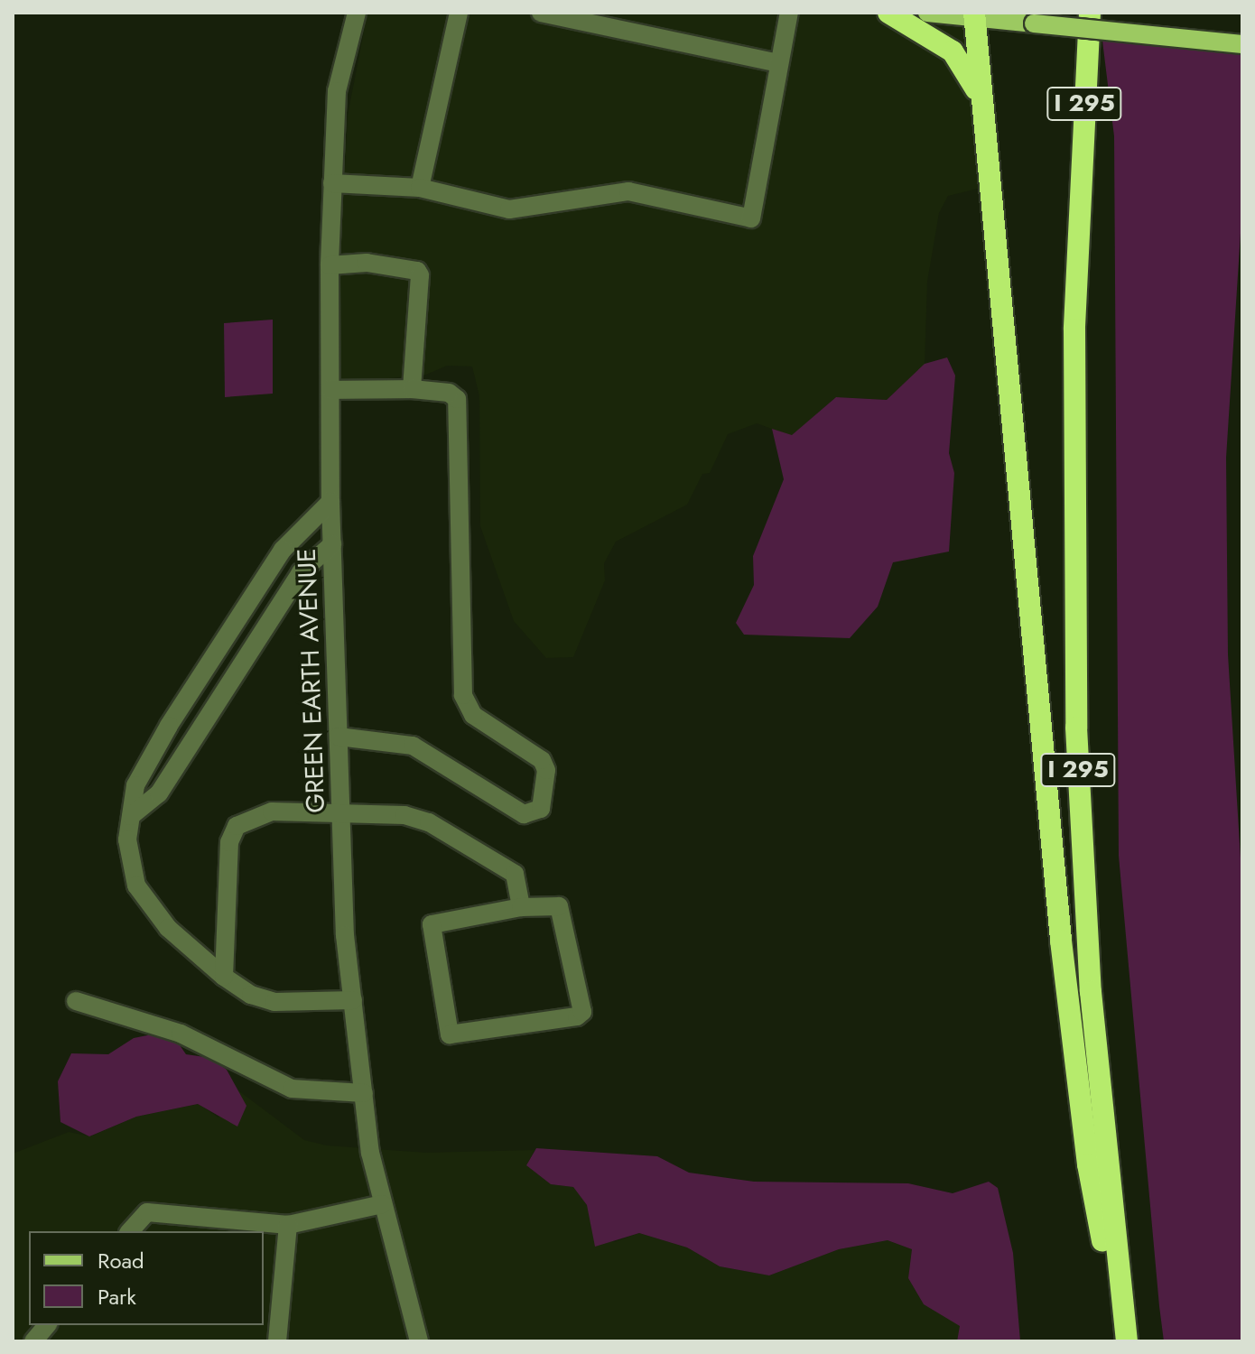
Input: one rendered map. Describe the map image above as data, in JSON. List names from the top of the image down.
{
  "streets": {
    "highway": ["I 295"],
    "street": ["GREEN EARTH AVENUE"]
  },
  "legend": ["Road", "Park"]
}
